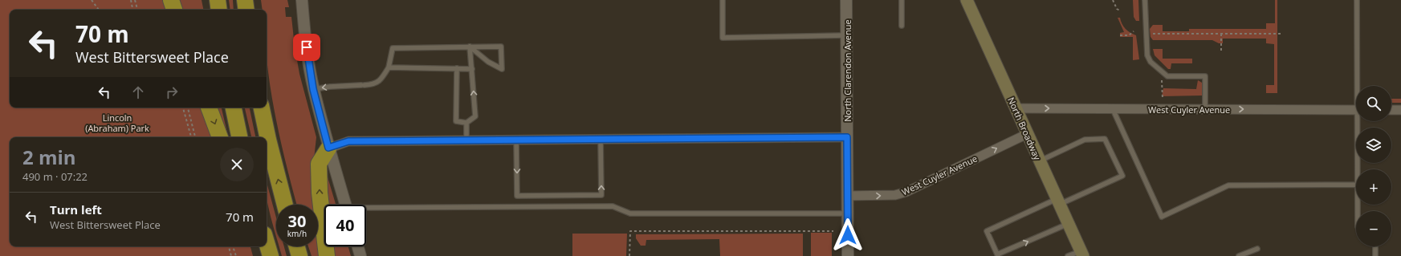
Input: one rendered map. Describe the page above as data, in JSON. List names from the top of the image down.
{
  "streets": {
    "main road": ["North Broadway"],
    "street": ["North Clarendon Avenue", "West Cuyler Avenue"]
  },
  "crossings": [
    ["North Clarendon Avenue", "West Cuyler Avenue"],
    ["West Cuyler Avenue", "North Broadway"]
  ],
  "one_way": ["West Cuyler Avenue"],
  "parks": ["Lincoln (Abraham) Park"],
  "page": {
    "turn": ["70 m", "West Bittersweet Place"],
    "map_buttons": ["+", "−"],
    "heading": ["2 min", "490 m · 07:22"],
    "list": [
      {
        "name": "Turn left",
        "note": "West Bittersweet Place",
        "value": "70 m"
      }
    ],
    "speed": "30 km/h",
    "limit": "40"
  }
}
